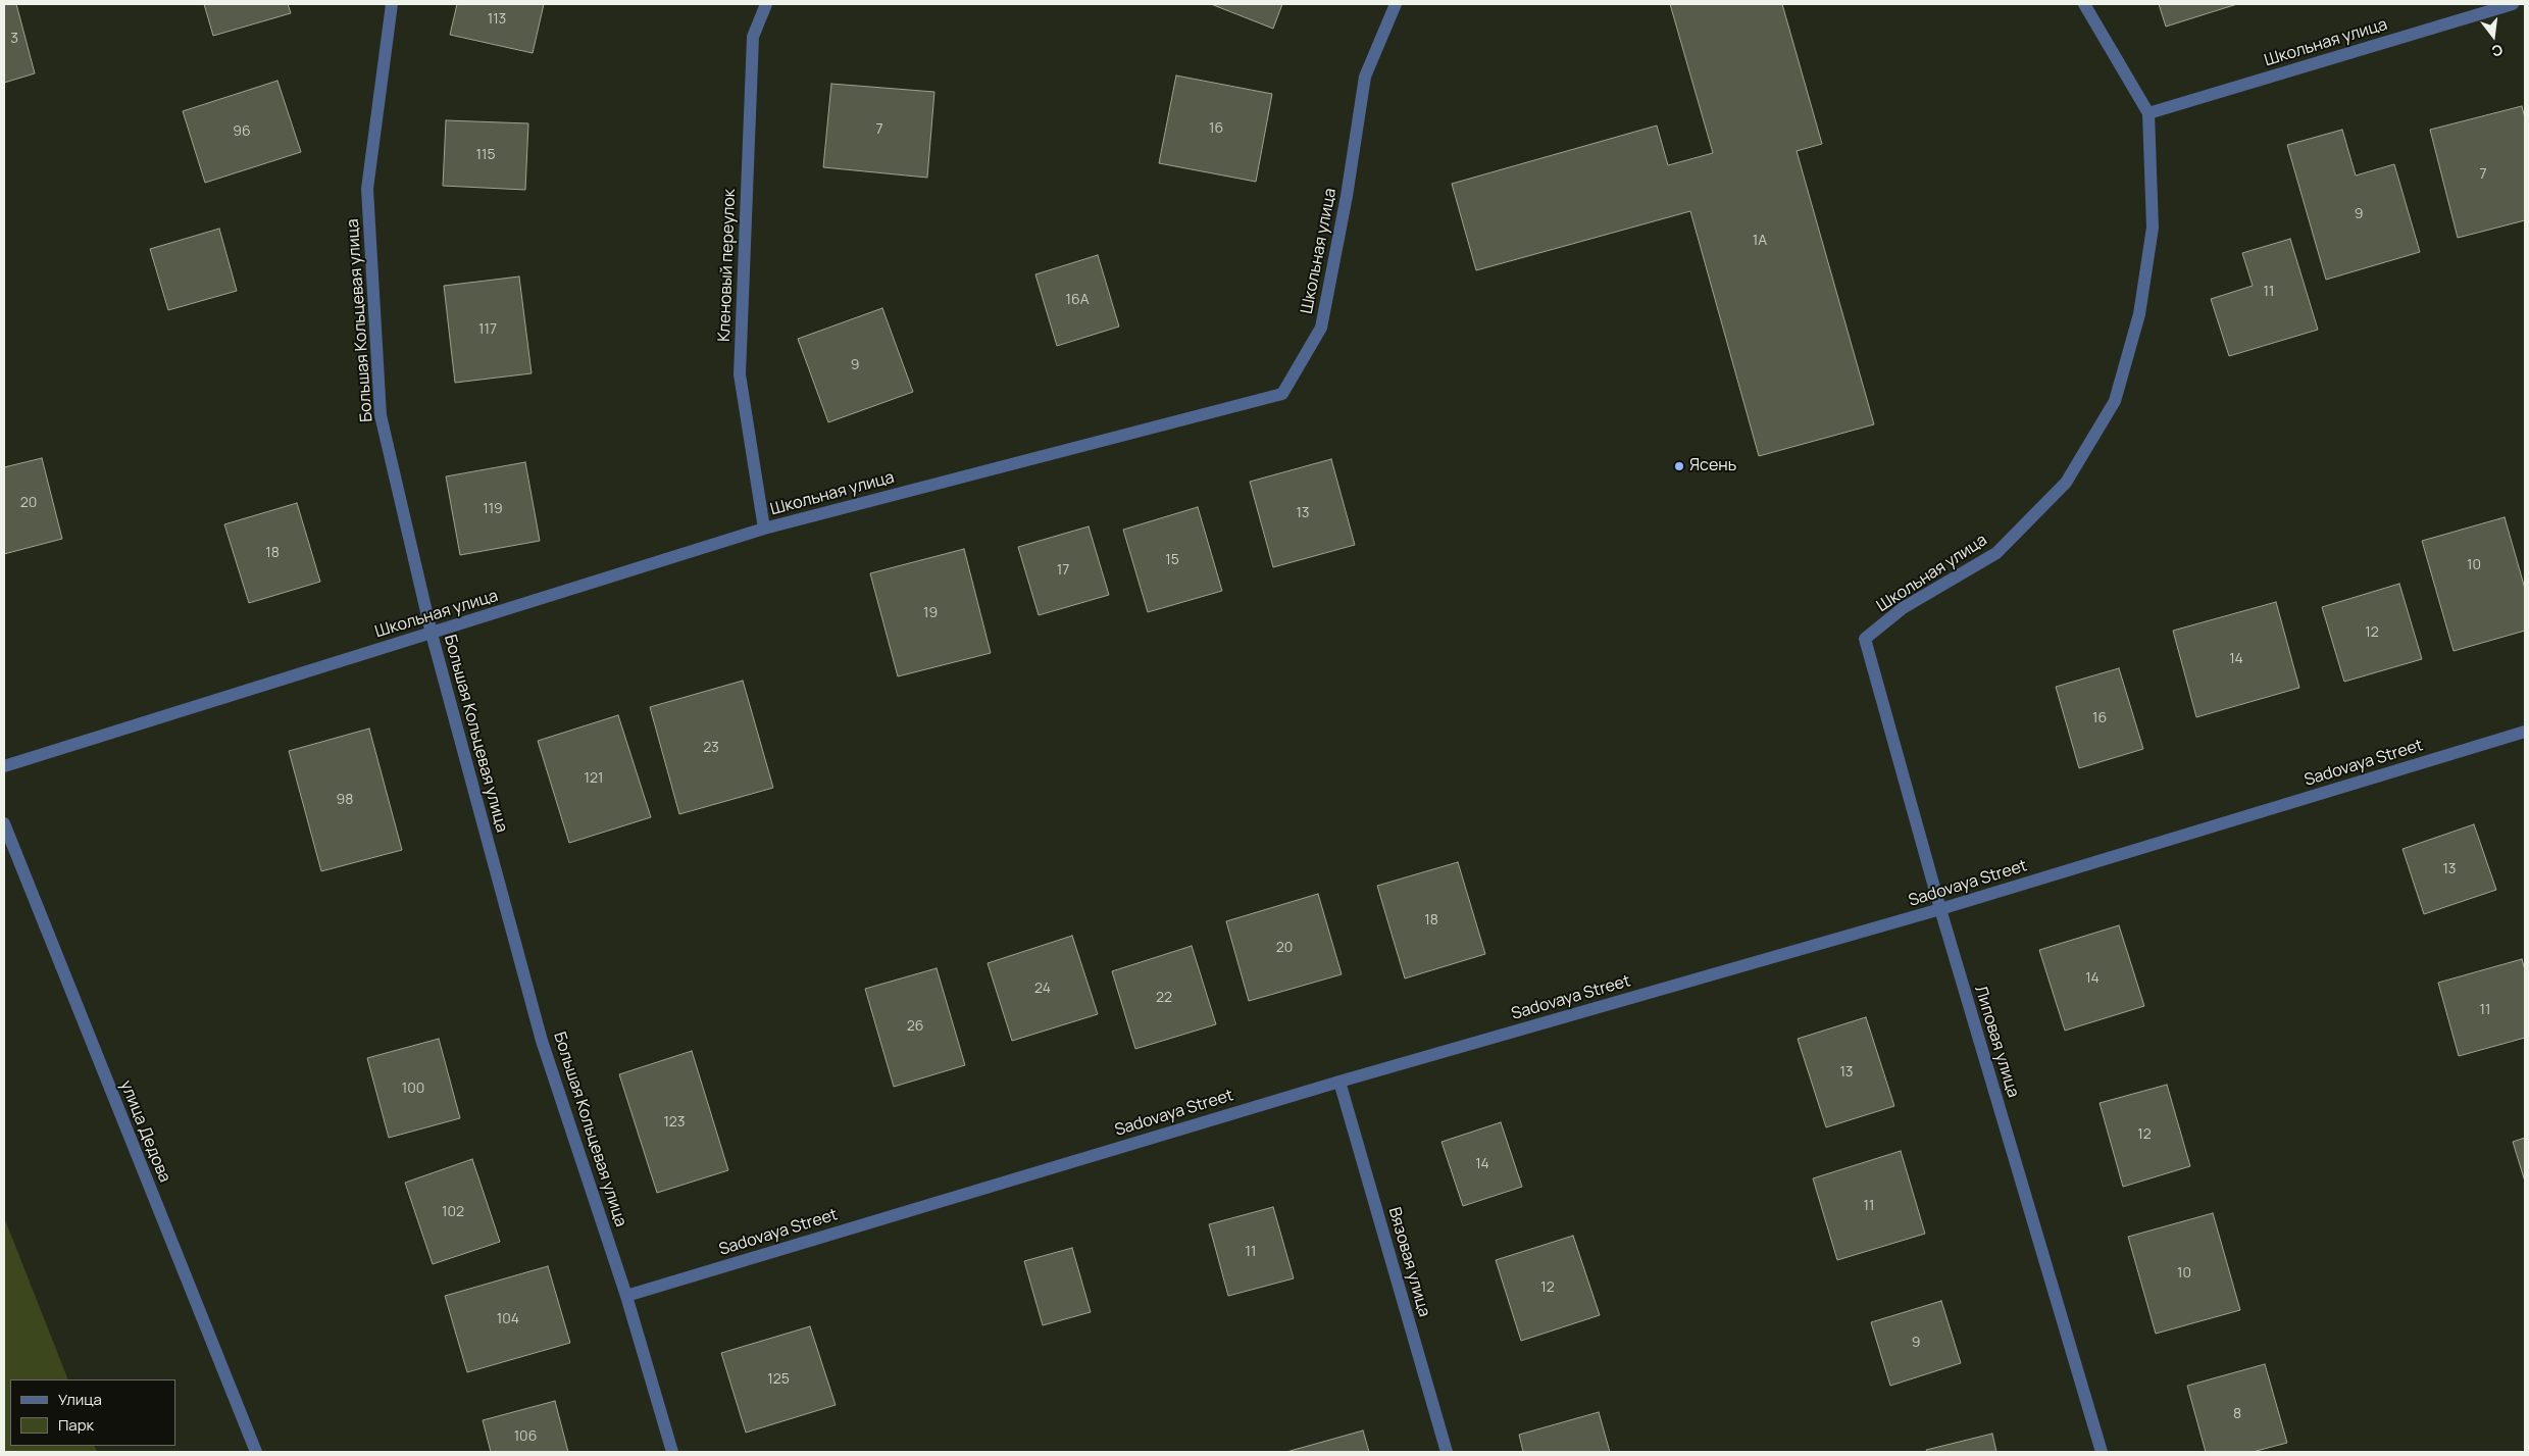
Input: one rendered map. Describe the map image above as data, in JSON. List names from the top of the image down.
{
  "streets": {
    "street": [
      "Школьная улица",
      "Кленовый переулок",
      "Большая Кольцевая улица",
      "Sadovaya Street",
      "Липовая улица",
      "улица Дедова",
      "Вязовая улица"
    ]
  },
  "crossings": [
    ["Школьная улица", "Кленовый переулок"],
    ["Школьная улица", "Большая Кольцевая улица"],
    ["Школьная улица", "Липовая улица"],
    ["Большая Кольцевая улица", "Sadovaya Street"],
    ["Sadovaya Street", "Липовая улица"],
    ["Sadovaya Street", "Вязовая улица"]
  ],
  "places": ["Ясень"],
  "house_numbers": [
    "113",
    "3",
    "16",
    "7",
    "96",
    "115",
    "7",
    "9",
    "1А",
    "11",
    "16А",
    "117",
    "9",
    "20",
    "119",
    "13",
    "18",
    "15",
    "10",
    "17",
    "19",
    "12",
    "14",
    "16",
    "23",
    "121",
    "98",
    "13",
    "18",
    "20",
    "14",
    "24",
    "22",
    "11",
    "26",
    "13",
    "100",
    "123",
    "12",
    "14",
    "11",
    "102",
    "11",
    "10",
    "12",
    "104",
    "9",
    "125",
    "8",
    "106"
  ],
  "legend": ["Улица", "Парк"],
  "north": "bottom"
}
